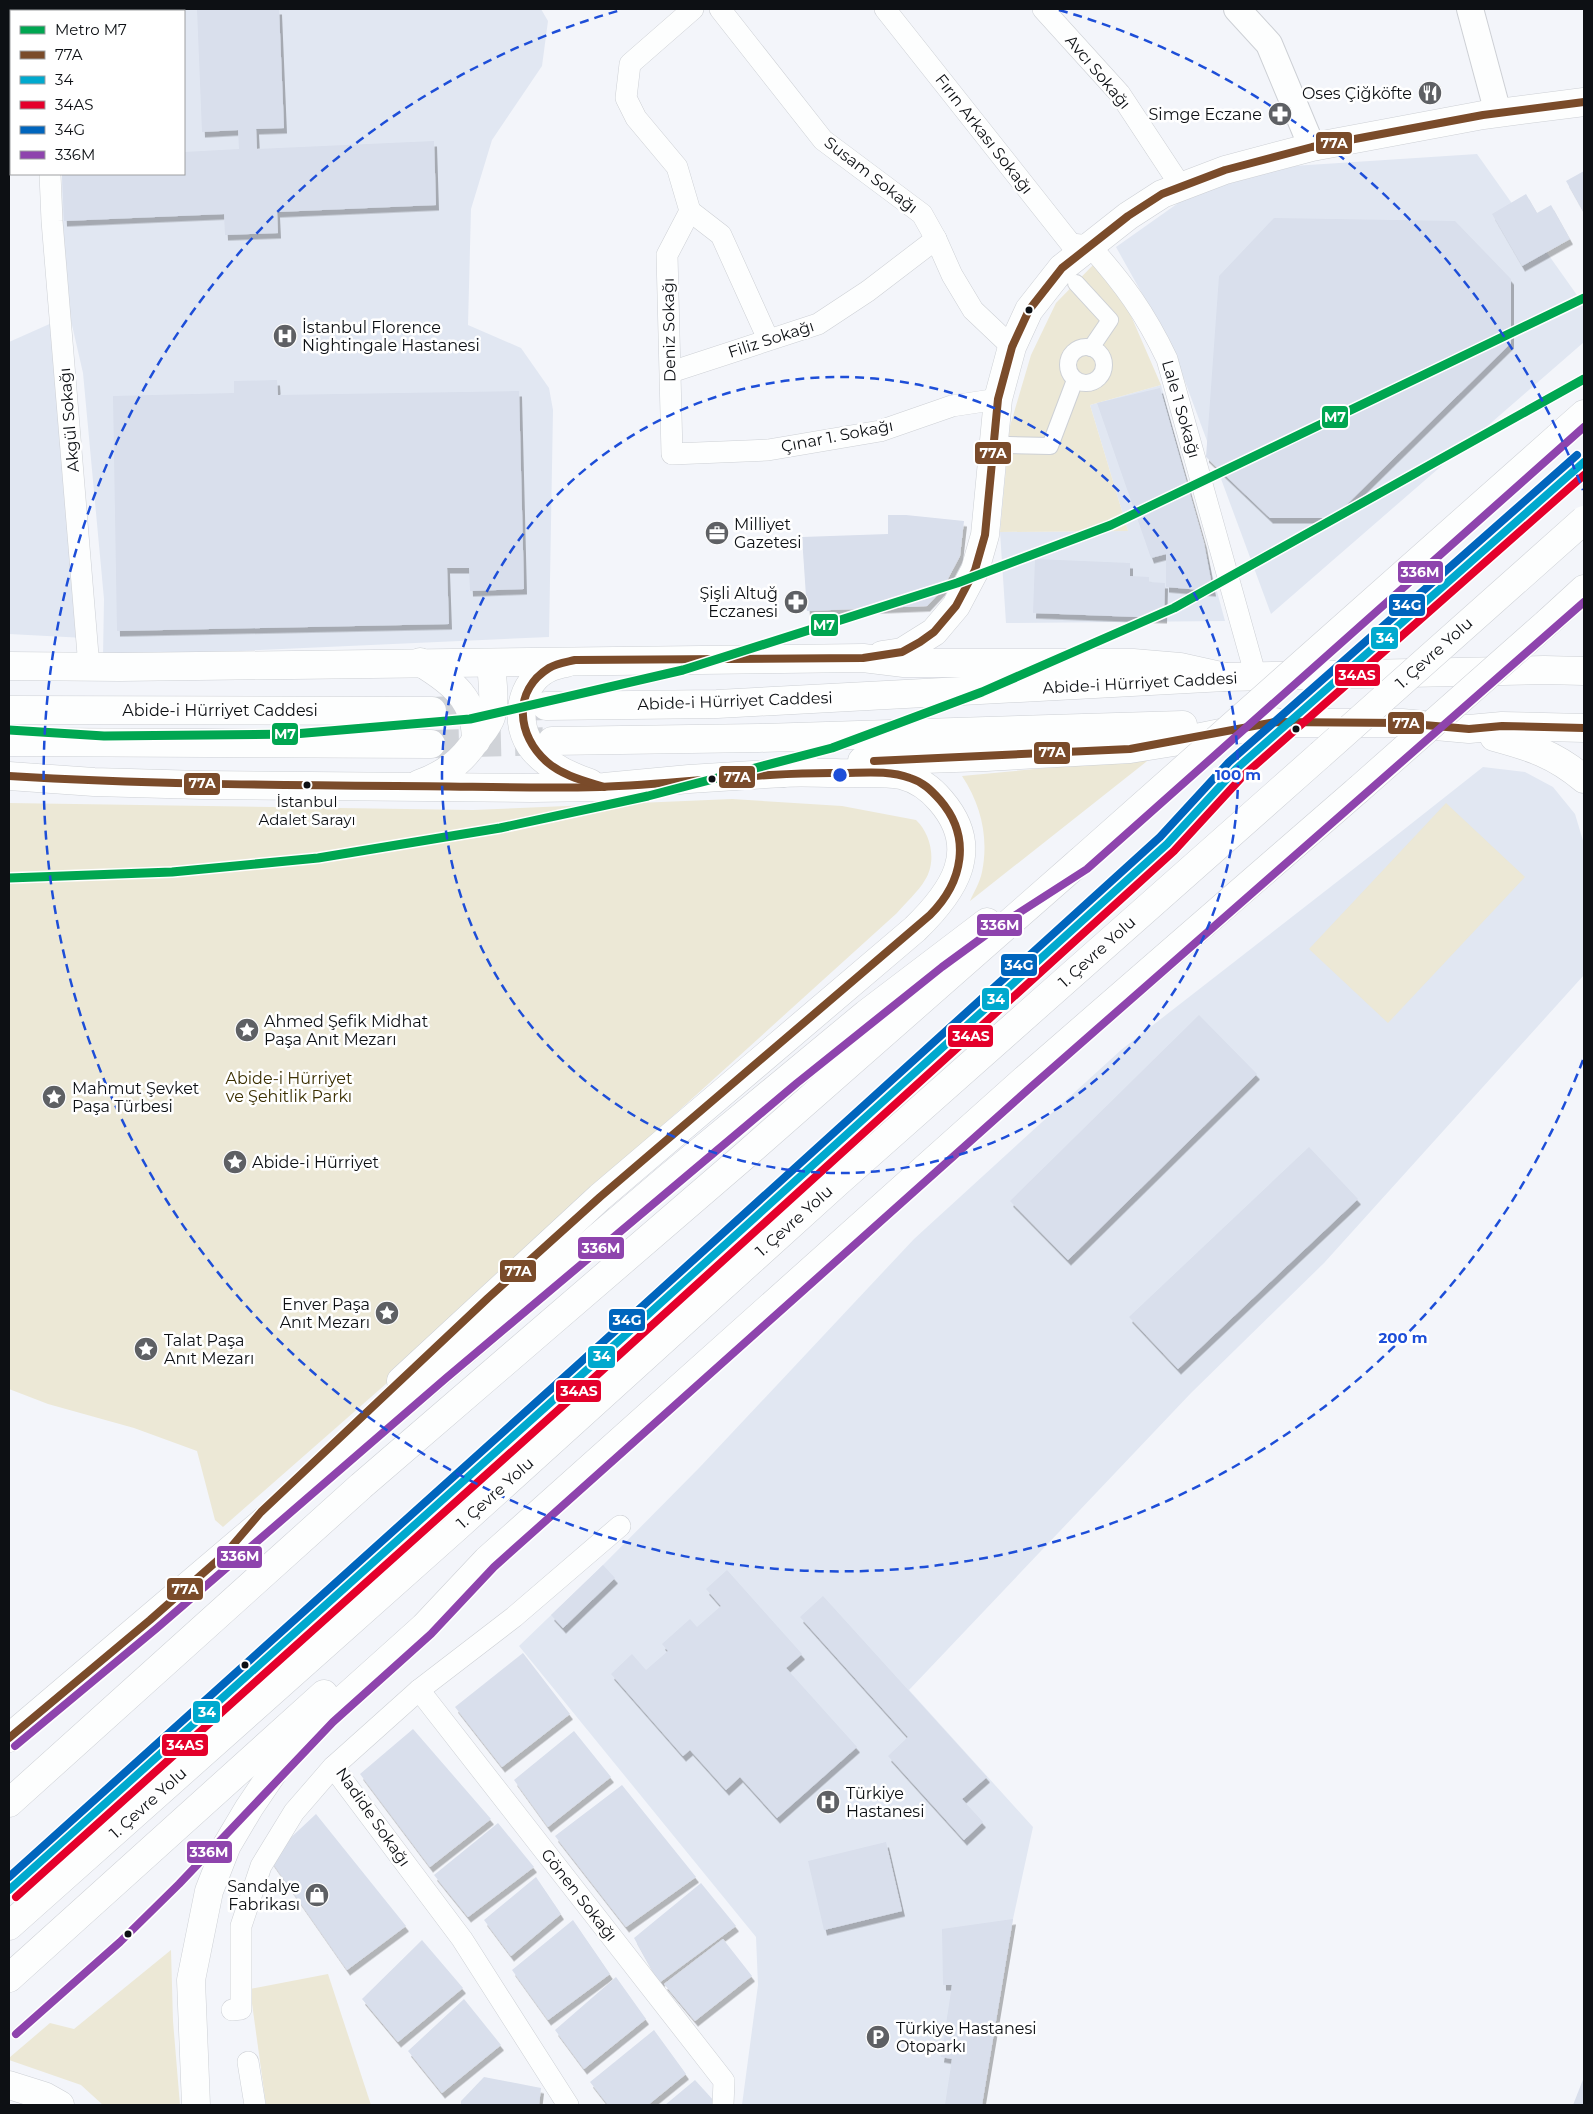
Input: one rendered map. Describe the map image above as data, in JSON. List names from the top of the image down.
{
  "streets": {
    "main road": ["1. Çevre Yolu", "Abide-i Hürriyet Caddesi"],
    "street": [
      "Avcı Sokağı",
      "Fırın Arkası Sokağı",
      "Susam Sokağı",
      "Deniz Sokağı",
      "Filiz Sokağı",
      "Lale 1 Sokağı",
      "Akgül Sokağı",
      "Çınar 1. Sokağı",
      "Nadide Sokağı",
      "Gönen Sokağı"
    ]
  },
  "crossings": [
    ["Fırın Arkası Sokağı", "Lale 1 Sokağı"],
    ["Susam Sokağı", "Filiz Sokağı"],
    ["Deniz Sokağı", "Filiz Sokağı"],
    ["Deniz Sokağı", "Çınar 1. Sokağı"],
    ["Lale 1 Sokağı", "Abide-i Hürriyet Caddesi"],
    ["Nadide Sokağı", "Gönen Sokağı"]
  ],
  "parks": ["Abide-i Hürriyet ve Şehitlik Parkı"],
  "places": {
    "restaurant": ["Oses Çiğköfte"],
    "pharmacy": ["Simge Eczane", "Şişli Altuğ Eczanesi"],
    "hospital": ["İstanbul Florence Nightingale Hastanesi", "Türkiye Hastanesi"],
    "office": ["Milliyet Gazetesi"],
    "other": ["İstanbul Adalet Sarayı"],
    "place": [
      "Ahmed Şefik Midhat Paşa Anıt Mezarı",
      "Mahmut Şevket Paşa Türbesi",
      "Abide-i Hürriyet",
      "Enver Paşa Anıt Mezarı",
      "Talat Paşa Anıt Mezarı"
    ],
    "shop": ["Sandalye Fabrikası"],
    "parking": ["Türkiye Hastanesi Otoparkı"]
  },
  "lines": [
    "transit line 77A",
    "metro line M7",
    "transit line 336M",
    "transit line 34G",
    "transit line 34",
    "transit line 34AS"
  ],
  "legend": [
    "Metro M7",
    "77A",
    "34",
    "34AS",
    "34G",
    "336M"
  ],
  "rings": ["100 m", "200 m"]
}
